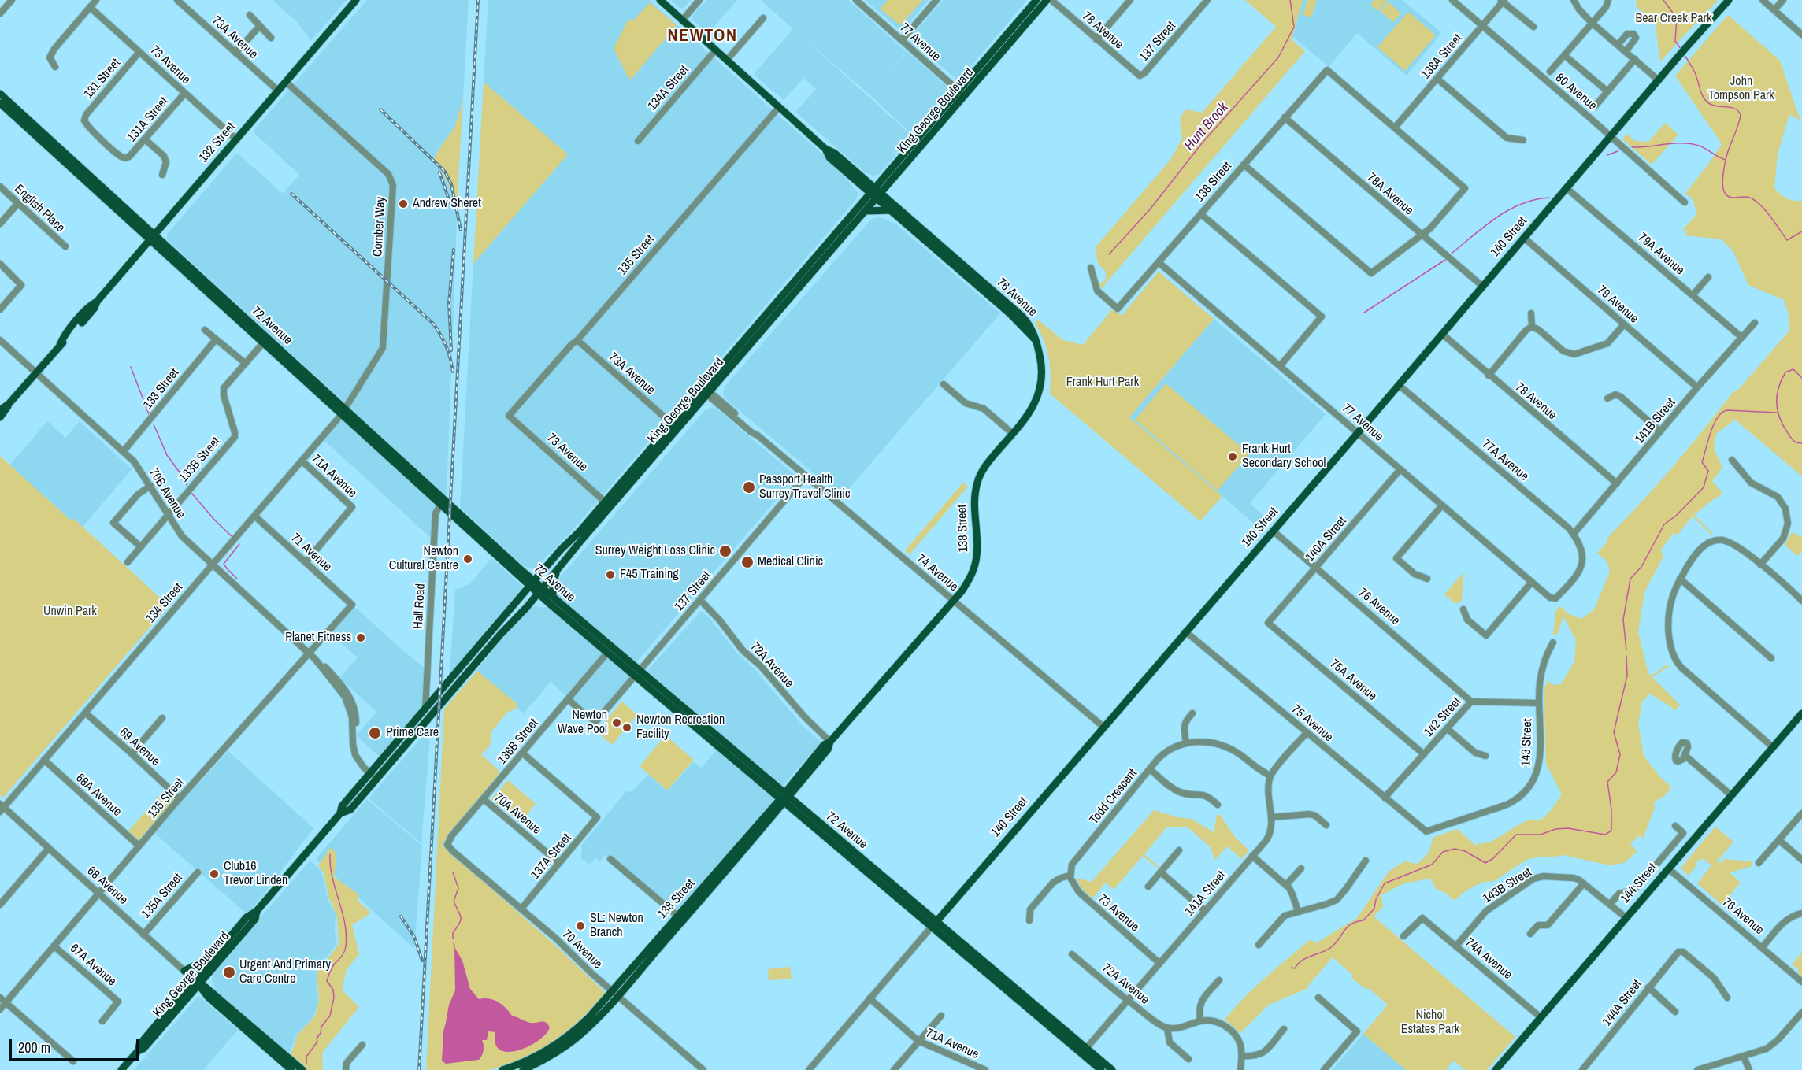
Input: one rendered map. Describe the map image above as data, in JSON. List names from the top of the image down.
{
  "streets": {
    "main road": [
      "King George Boulevard",
      "132 Street",
      "138 Street",
      "140 Street",
      "76 Avenue",
      "72 Avenue",
      "144 Street",
      "68 Avenue"
    ],
    "street": [
      "78 Avenue",
      "73A Avenue",
      "137 Street",
      "77 Avenue",
      "138A Street",
      "73 Avenue",
      "131 Street",
      "134A Street",
      "80 Avenue",
      "131A Street",
      "78A Avenue",
      "English Place",
      "Comber Way",
      "79A Avenue",
      "135 Street",
      "79 Avenue",
      "133 Street",
      "141B Street",
      "133B Street",
      "77A Avenue",
      "71A Avenue",
      "70B Avenue",
      "140A Street",
      "71 Avenue",
      "74 Avenue",
      "134 Street",
      "Hall Road",
      "72A Avenue",
      "75A Avenue",
      "142 Street",
      "75 Avenue",
      "136B Street",
      "143 Street",
      "69 Avenue",
      "68A Avenue",
      "Todd Crescent",
      "70A Avenue",
      "137A Street",
      "143B Street",
      "141A Street",
      "135A Street",
      "70 Avenue",
      "74A Avenue",
      "67A Avenue",
      "144A Street"
    ]
  },
  "crossings": [
    ["78 Avenue", "137 Street"],
    ["78 Avenue", "140 Street"],
    ["78 Avenue", "141B Street"],
    ["73A Avenue", "King George Boulevard"],
    ["73A Avenue", "132 Street"],
    ["73A Avenue", "135 Street"],
    ["137 Street", "72 Avenue"],
    ["137 Street", "74 Avenue"],
    ["137 Street", "72A Avenue"],
    ["137 Street", "136B Street"],
    ["77 Avenue", "King George Boulevard"],
    ["77 Avenue", "138 Street"],
    ["77 Avenue", "140 Street"],
    ["77 Avenue", "77A Avenue"],
    ["77 Avenue", "140A Street"],
    ["138A Street", "80 Avenue"],
    ["138A Street", "138 Street"],
    ["73 Avenue", "131 Street"],
    ["73 Avenue", "King George Boulevard"],
    ["73 Avenue", "131A Street"],
    ["73 Avenue", "132 Street"],
    ["73 Avenue", "135 Street"],
    ["73 Avenue", "Todd Crescent"],
    ["73 Avenue", "141A Street"],
    ["131 Street", "131A Street"],
    ["134A Street", "76 Avenue"],
    ["80 Avenue", "140 Street"],
    ["King George Boulevard", "76 Avenue"],
    ["King George Boulevard", "72 Avenue"],
    ["King George Boulevard", "70B Avenue"],
    ["King George Boulevard", "74 Avenue"],
    ["King George Boulevard", "Hall Road"],
    ["King George Boulevard", "68 Avenue"],
    ["132 Street", "Comber Way"],
    ["132 Street", "72 Avenue"],
    ["132 Street", "70B Avenue"],
    ["138 Street", "78A Avenue"],
    ["138 Street", "76 Avenue"],
    ["138 Street", "72 Avenue"],
    ["138 Street", "74 Avenue"],
    ["138 Street", "72A Avenue"],
    ["138 Street", "70 Avenue"],
    ["78A Avenue", "140 Street"],
    ["Comber Way", "72 Avenue"],
    ["Comber Way", "134 Street"],
    ["140 Street", "79A Avenue"],
    ["140 Street", "76 Avenue"],
    ["140 Street", "79 Avenue"],
    ["140 Street", "72 Avenue"],
    ["140 Street", "77A Avenue"],
    ["140 Street", "71A Avenue"],
    ["140 Street", "74 Avenue"],
    ["140 Street", "75 Avenue"],
    ["79A Avenue", "141B Street"],
    ["135 Street", "76 Avenue"],
    ["135 Street", "70B Avenue"],
    ["135 Street", "71 Avenue"],
    ["135 Street", "69 Avenue"],
    ["135 Street", "68A Avenue"],
    ["135 Street", "68 Avenue"],
    ["135 Street", "67A Avenue"],
    ["76 Avenue", "140A Street"],
    ["76 Avenue", "142 Street"],
    ["76 Avenue", "144 Street"],
    ["79 Avenue", "141B Street"],
    ["72 Avenue", "134 Street"],
    ["72 Avenue", "Hall Road"],
    ["72 Avenue", "136B Street"],
    ["72 Avenue", "141A Street"],
    ["133 Street", "70B Avenue"],
    ["141B Street", "77A Avenue"],
    ["133B Street", "70B Avenue"],
    ["71A Avenue", "71 Avenue"],
    ["71A Avenue", "134 Street"],
    ["70B Avenue", "134 Street"],
    ["140A Street", "75A Avenue"],
    ["71 Avenue", "134 Street"],
    ["134 Street", "69 Avenue"],
    ["134 Street", "68A Avenue"],
    ["134 Street", "68 Avenue"],
    ["72A Avenue", "141A Street"],
    ["75A Avenue", "142 Street"],
    ["142 Street", "75 Avenue"],
    ["142 Street", "143 Street"],
    ["75 Avenue", "143 Street"],
    ["136B Street", "70A Avenue"],
    ["136B Street", "137A Street"],
    ["136B Street", "70 Avenue"],
    ["Todd Crescent", "141A Street"],
    ["70A Avenue", "137A Street"],
    ["137A Street", "70 Avenue"],
    ["144 Street", "74A Avenue"],
    ["68 Avenue", "135A Street"],
    ["143B Street", "74A Avenue"]
  ],
  "districts": ["NEWTON"],
  "water": ["Hunt Brook"],
  "parks": [
    "Bear Creek Park",
    "John Tompson Park",
    "Frank Hurt Park",
    "Unwin Park",
    "Nichol Estates Park"
  ],
  "places": [
    "Andrew Sheret",
    "Frank Hurt Secondary School",
    "Passport Health Surrey Travel Clinic",
    "Surrey Weight Loss Clinic",
    "Newton Cultural Centre",
    "Medical Clinic",
    "F45 Training",
    "Planet Fitness",
    "Newton Wave Pool",
    "Newton Recreation Facility",
    "Prime Care",
    "Club16 Trevor Linden",
    "SL: Newton Branch",
    "Urgent And Primary Care Centre"
  ],
  "scale_bar": "200 m"
}
